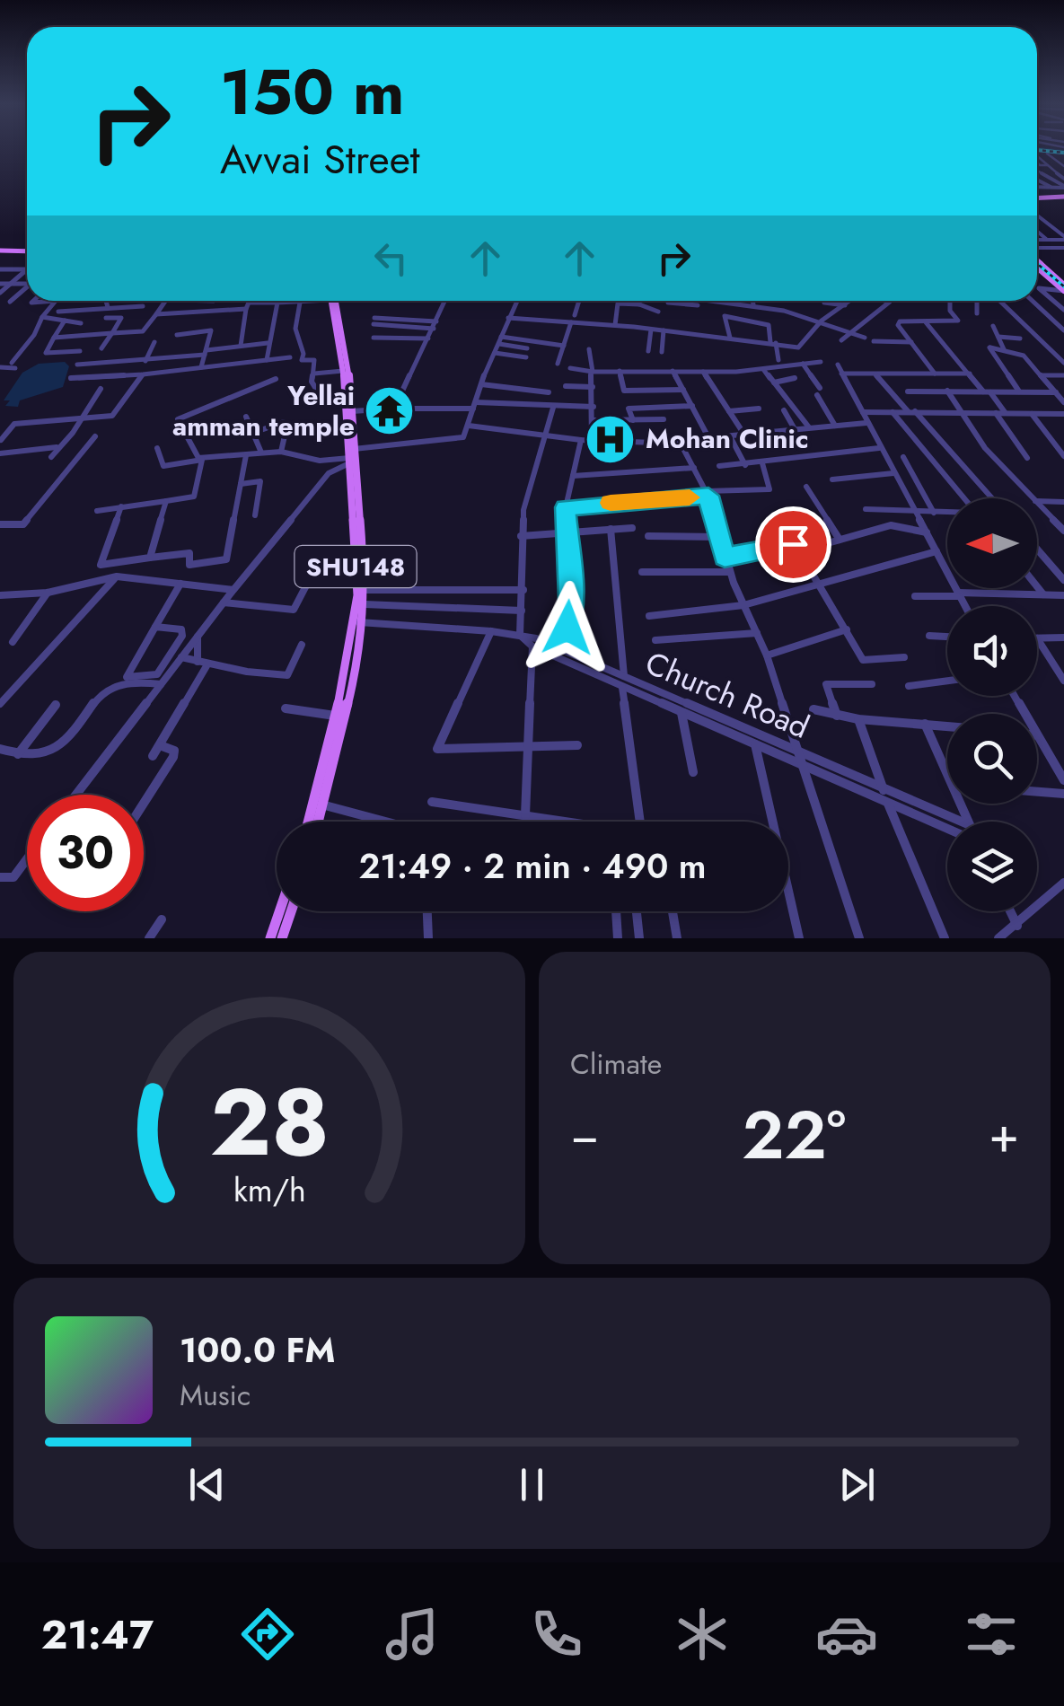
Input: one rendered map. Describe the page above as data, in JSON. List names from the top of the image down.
{
  "streets": {
    "main road": ["SHU148"],
    "street": ["Church Road"]
  },
  "places": {
    "temple": ["Yellai amman temple"],
    "hospital": ["Mohan Clinic"]
  },
  "north": "left",
  "page": {
    "turn": ["150 m", "Avvai Street"],
    "limit": "30",
    "trip": "21:49 · 2 min · 490 m",
    "tile": "Climate",
    "heat": ["−", "22°", "+"],
    "song": ["100.0 FM", "Music"],
    "tabs": "21:47",
    "gauge": ["28", "km/h"]
  }
}
